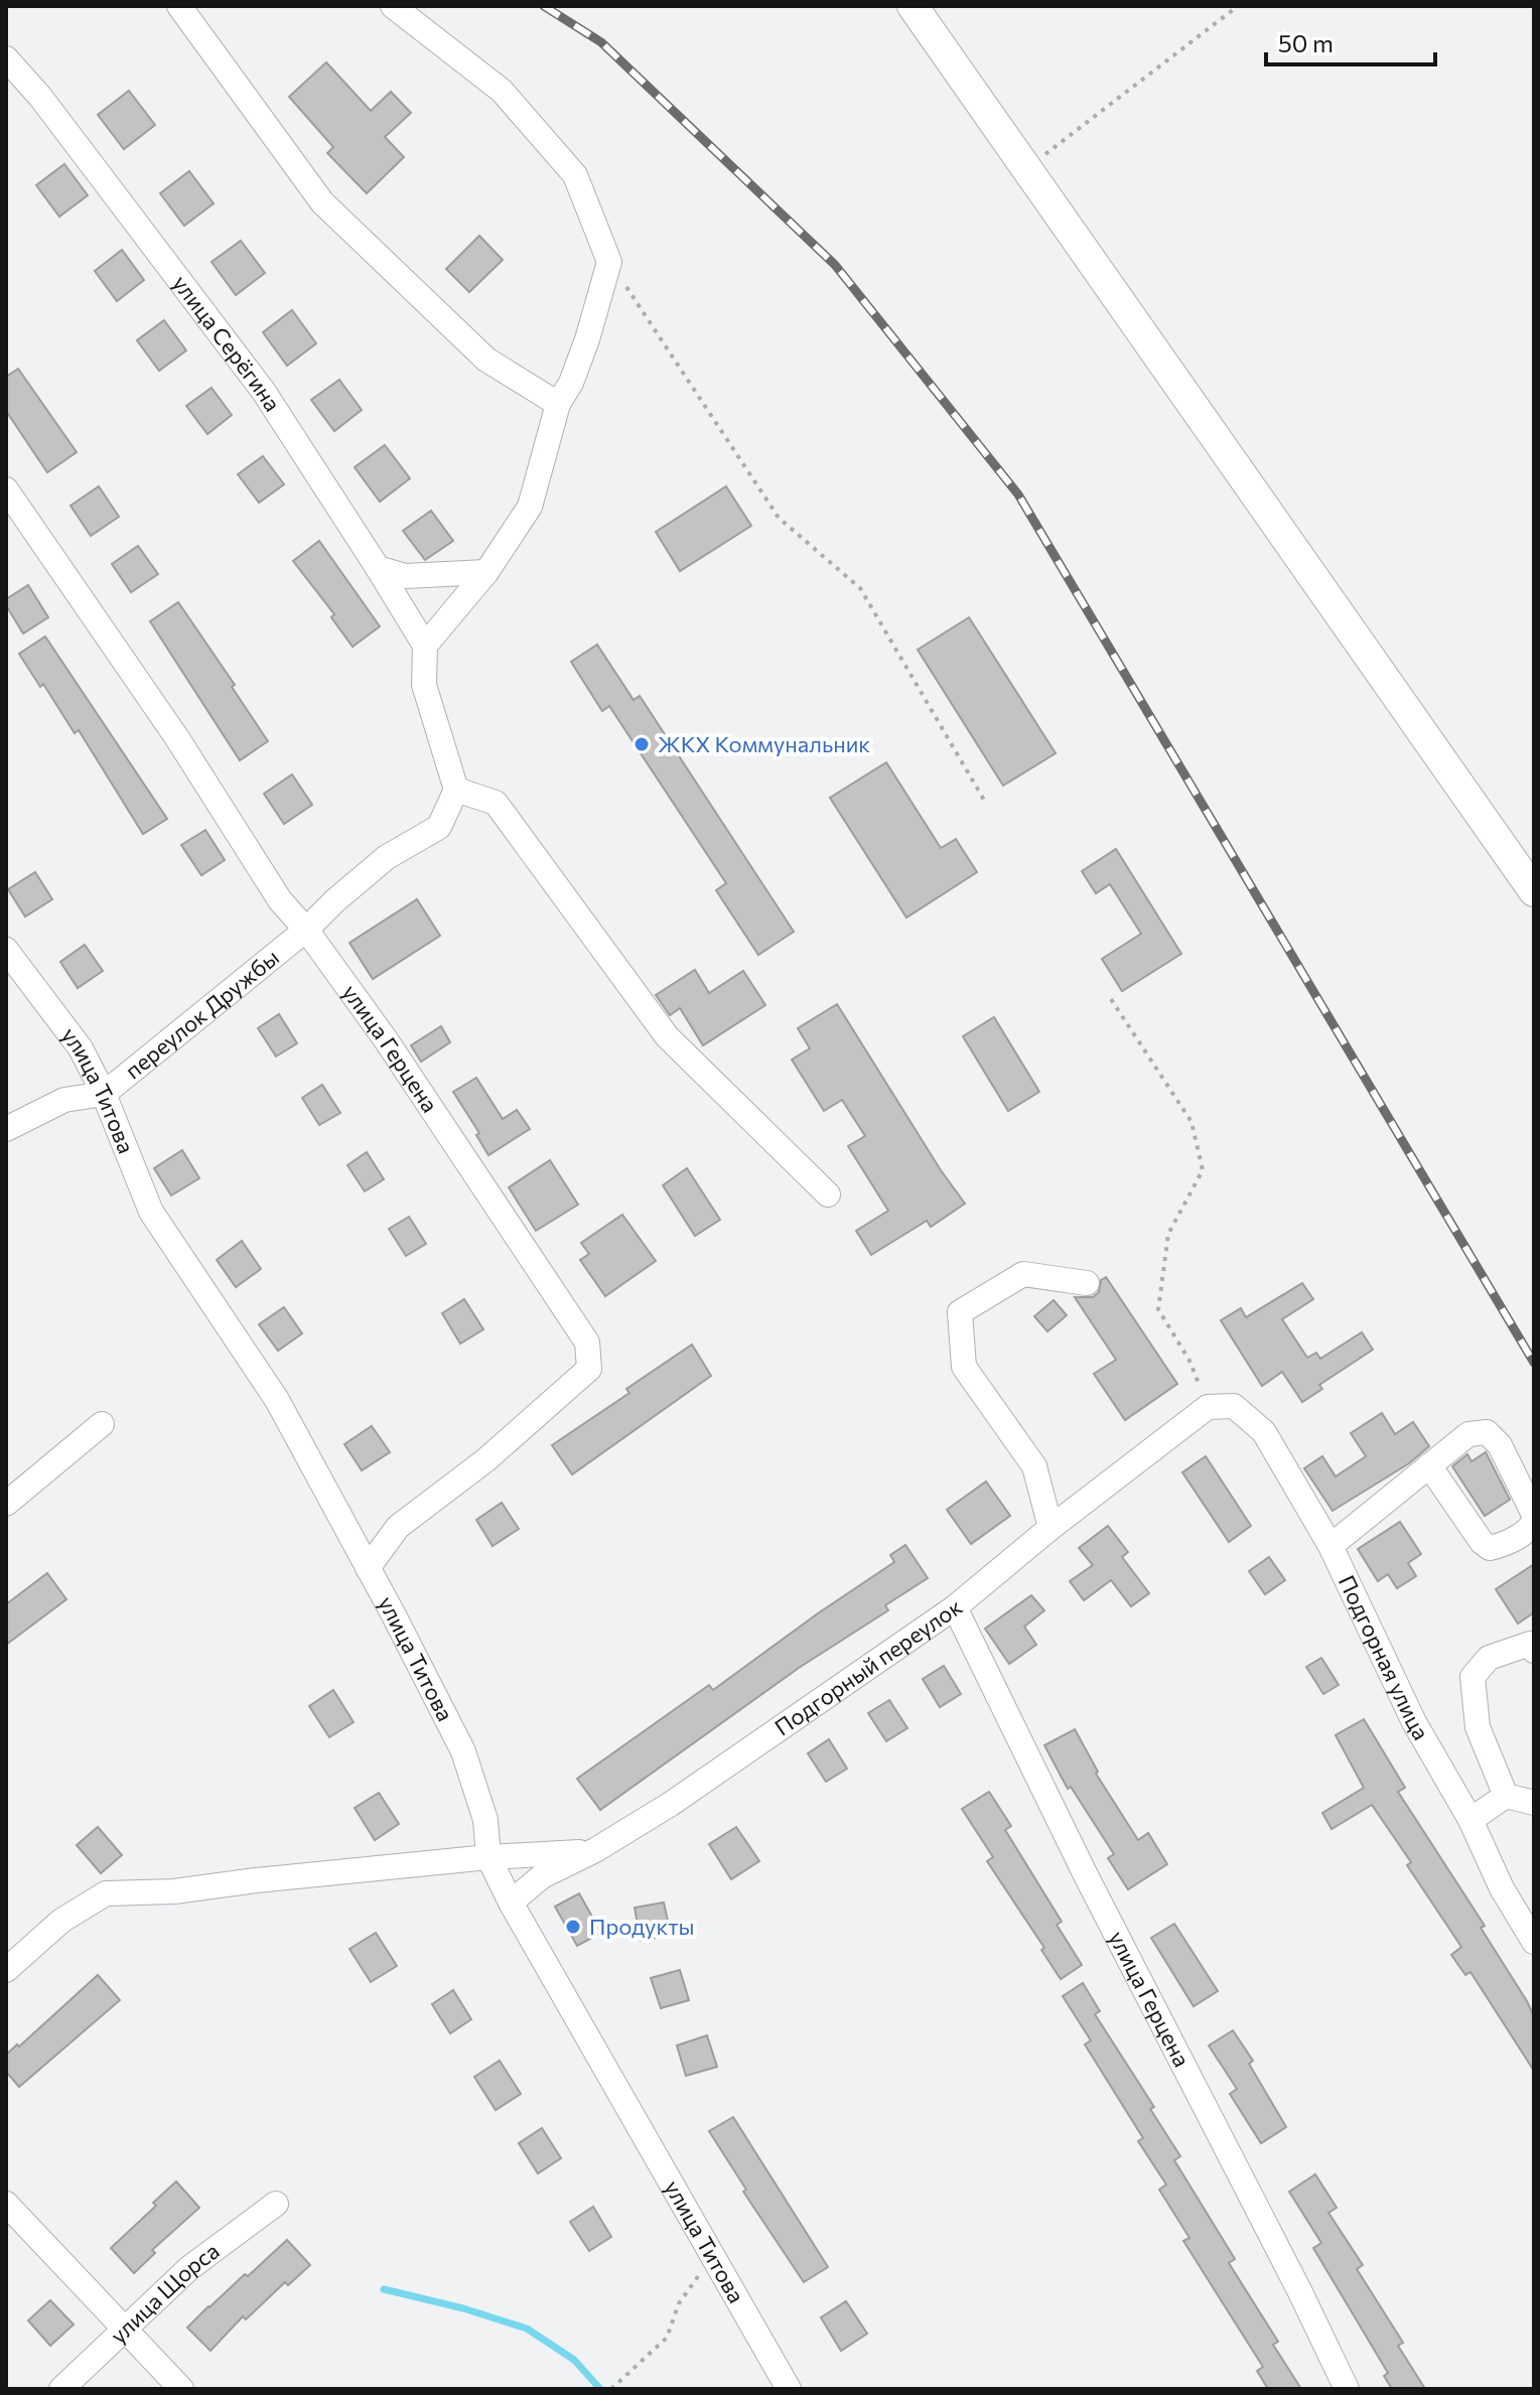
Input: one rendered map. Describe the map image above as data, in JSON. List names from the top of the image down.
{
  "streets": {
    "street": [
      "улица Серёгина",
      "переулок Дружбы",
      "улица Герцена",
      "улица Титова",
      "Подгорная улица",
      "Подгорный переулок",
      "улица Щорса"
    ]
  },
  "crossings": [
    ["переулок Дружбы", "улица Герцена"],
    ["переулок Дружбы", "улица Титова"],
    ["улица Герцена", "улица Титова"],
    ["улица Герцена", "Подгорный переулок"],
    ["улица Титова", "Подгорный переулок"],
    ["Подгорная улица", "Подгорный переулок"]
  ],
  "places": ["ЖКХ Коммунальник", "Продукты"],
  "scale_bar": "50 m"
}
